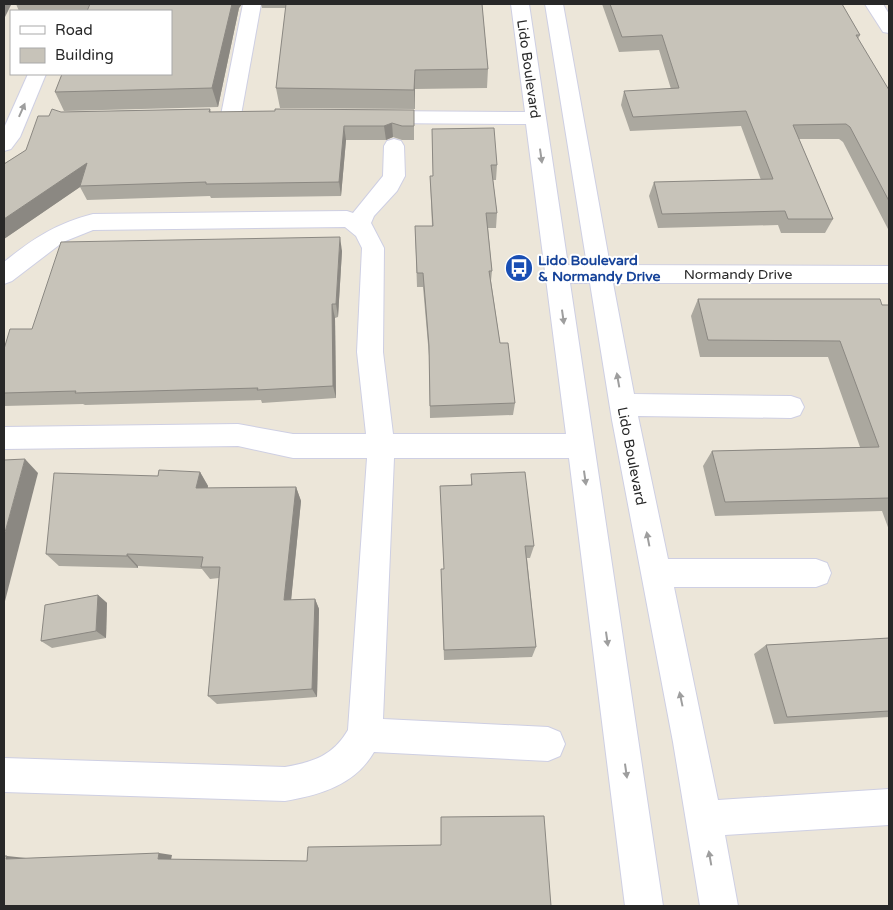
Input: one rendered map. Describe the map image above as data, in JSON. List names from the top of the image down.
{
  "streets": {
    "street": ["Lido Boulevard", "Normandy Drive"]
  },
  "crossings": [
    ["Lido Boulevard", "Normandy Drive"]
  ],
  "places": {
    "bus stop": ["Lido Boulevard & Normandy Drive"]
  },
  "legend": ["Road", "Building"]
}
